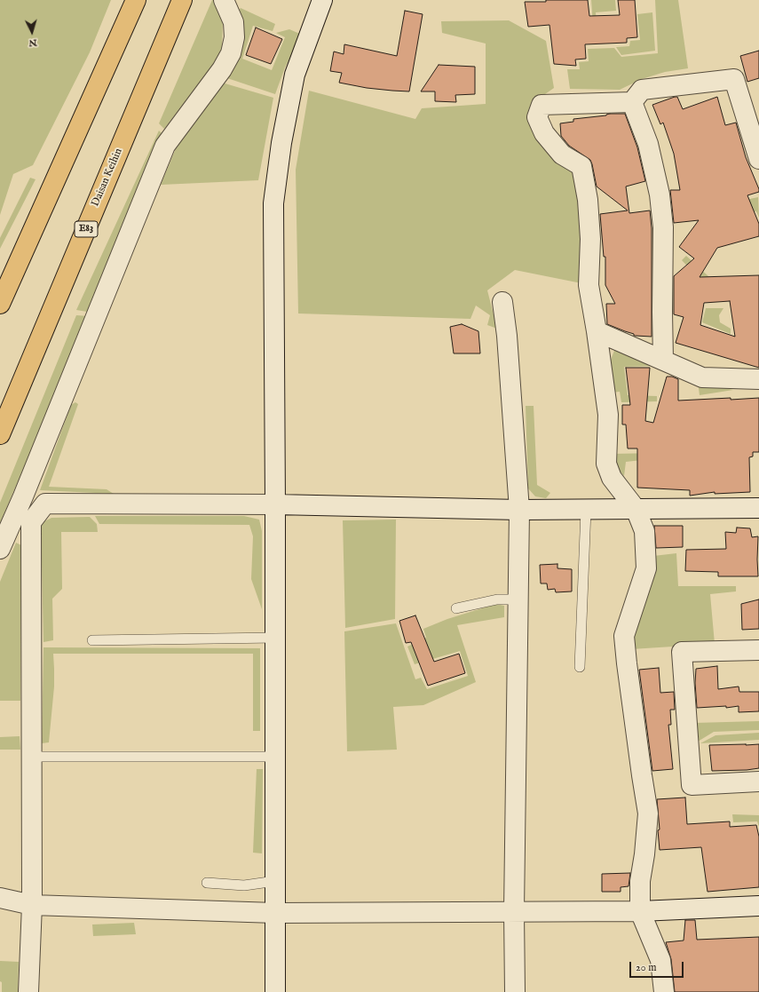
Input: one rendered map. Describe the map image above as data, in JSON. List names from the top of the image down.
{
  "streets": {
    "highway": ["Daisan Keihin", "E83"]
  },
  "scale_bar": "20 m",
  "north": "bottom"
}
